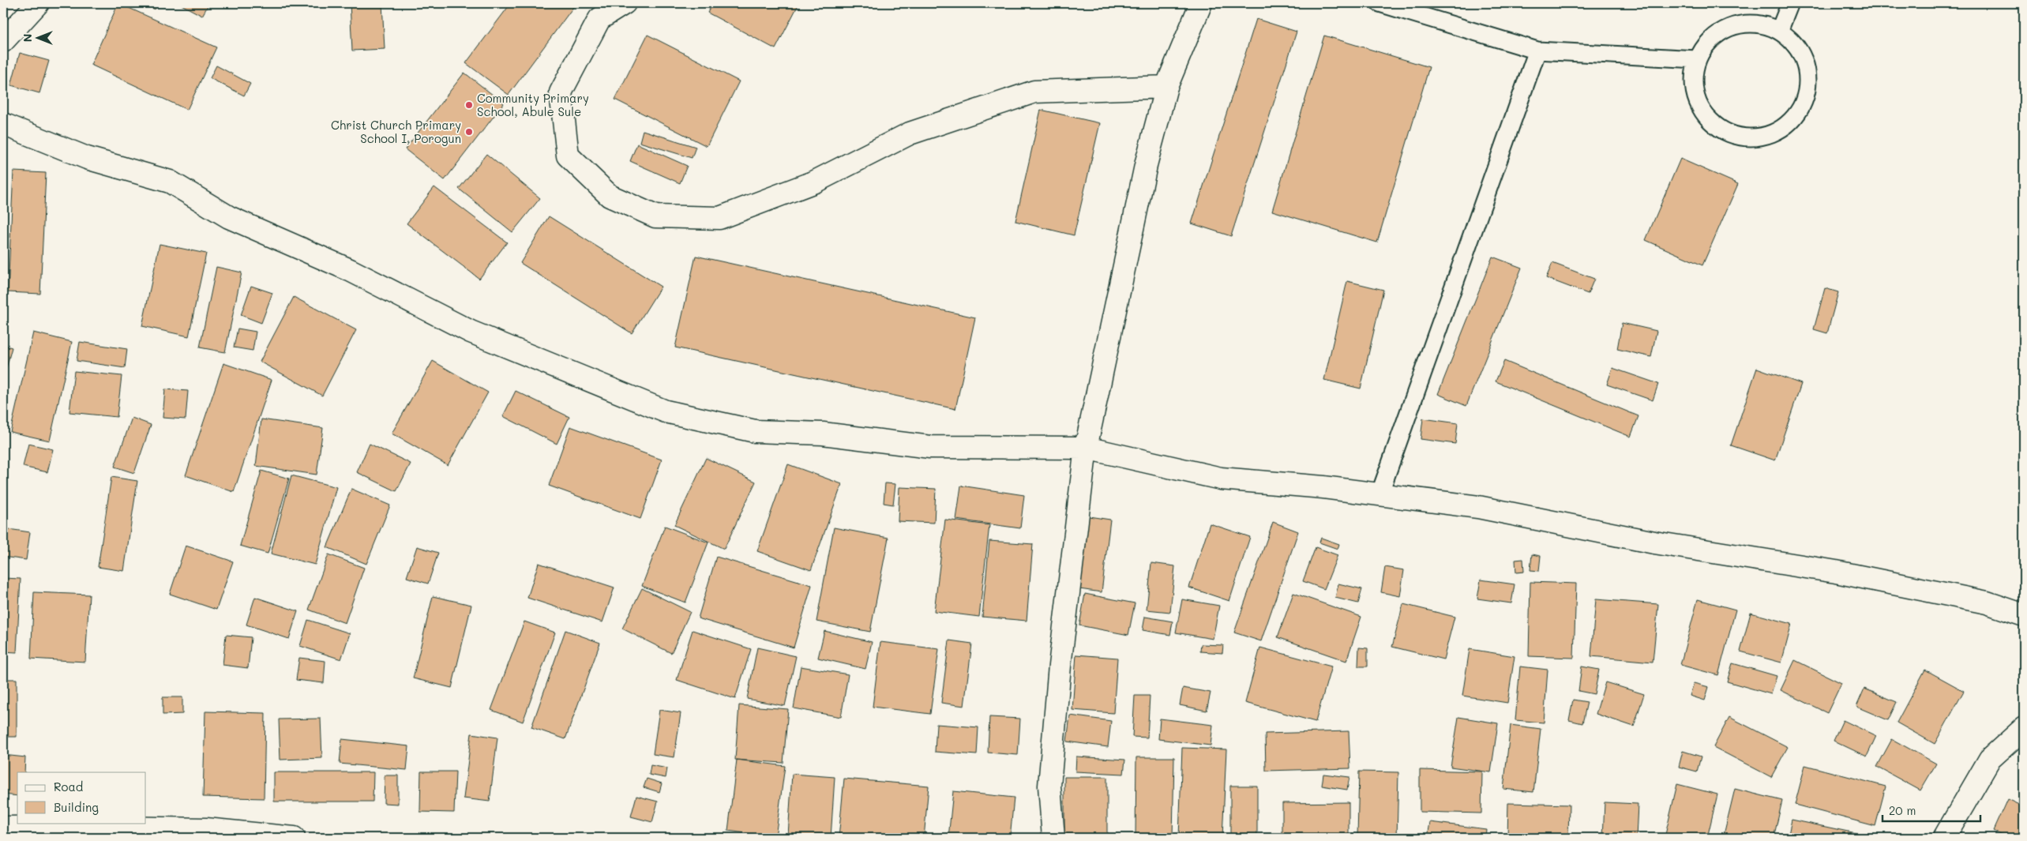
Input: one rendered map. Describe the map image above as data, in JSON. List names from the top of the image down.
{
  "places": ["Community Primary School, Abule Sule", "Christ Church Primary School I, Porogun"],
  "legend": ["Road", "Building"],
  "scale_bar": "20 m",
  "north": "left"
}
